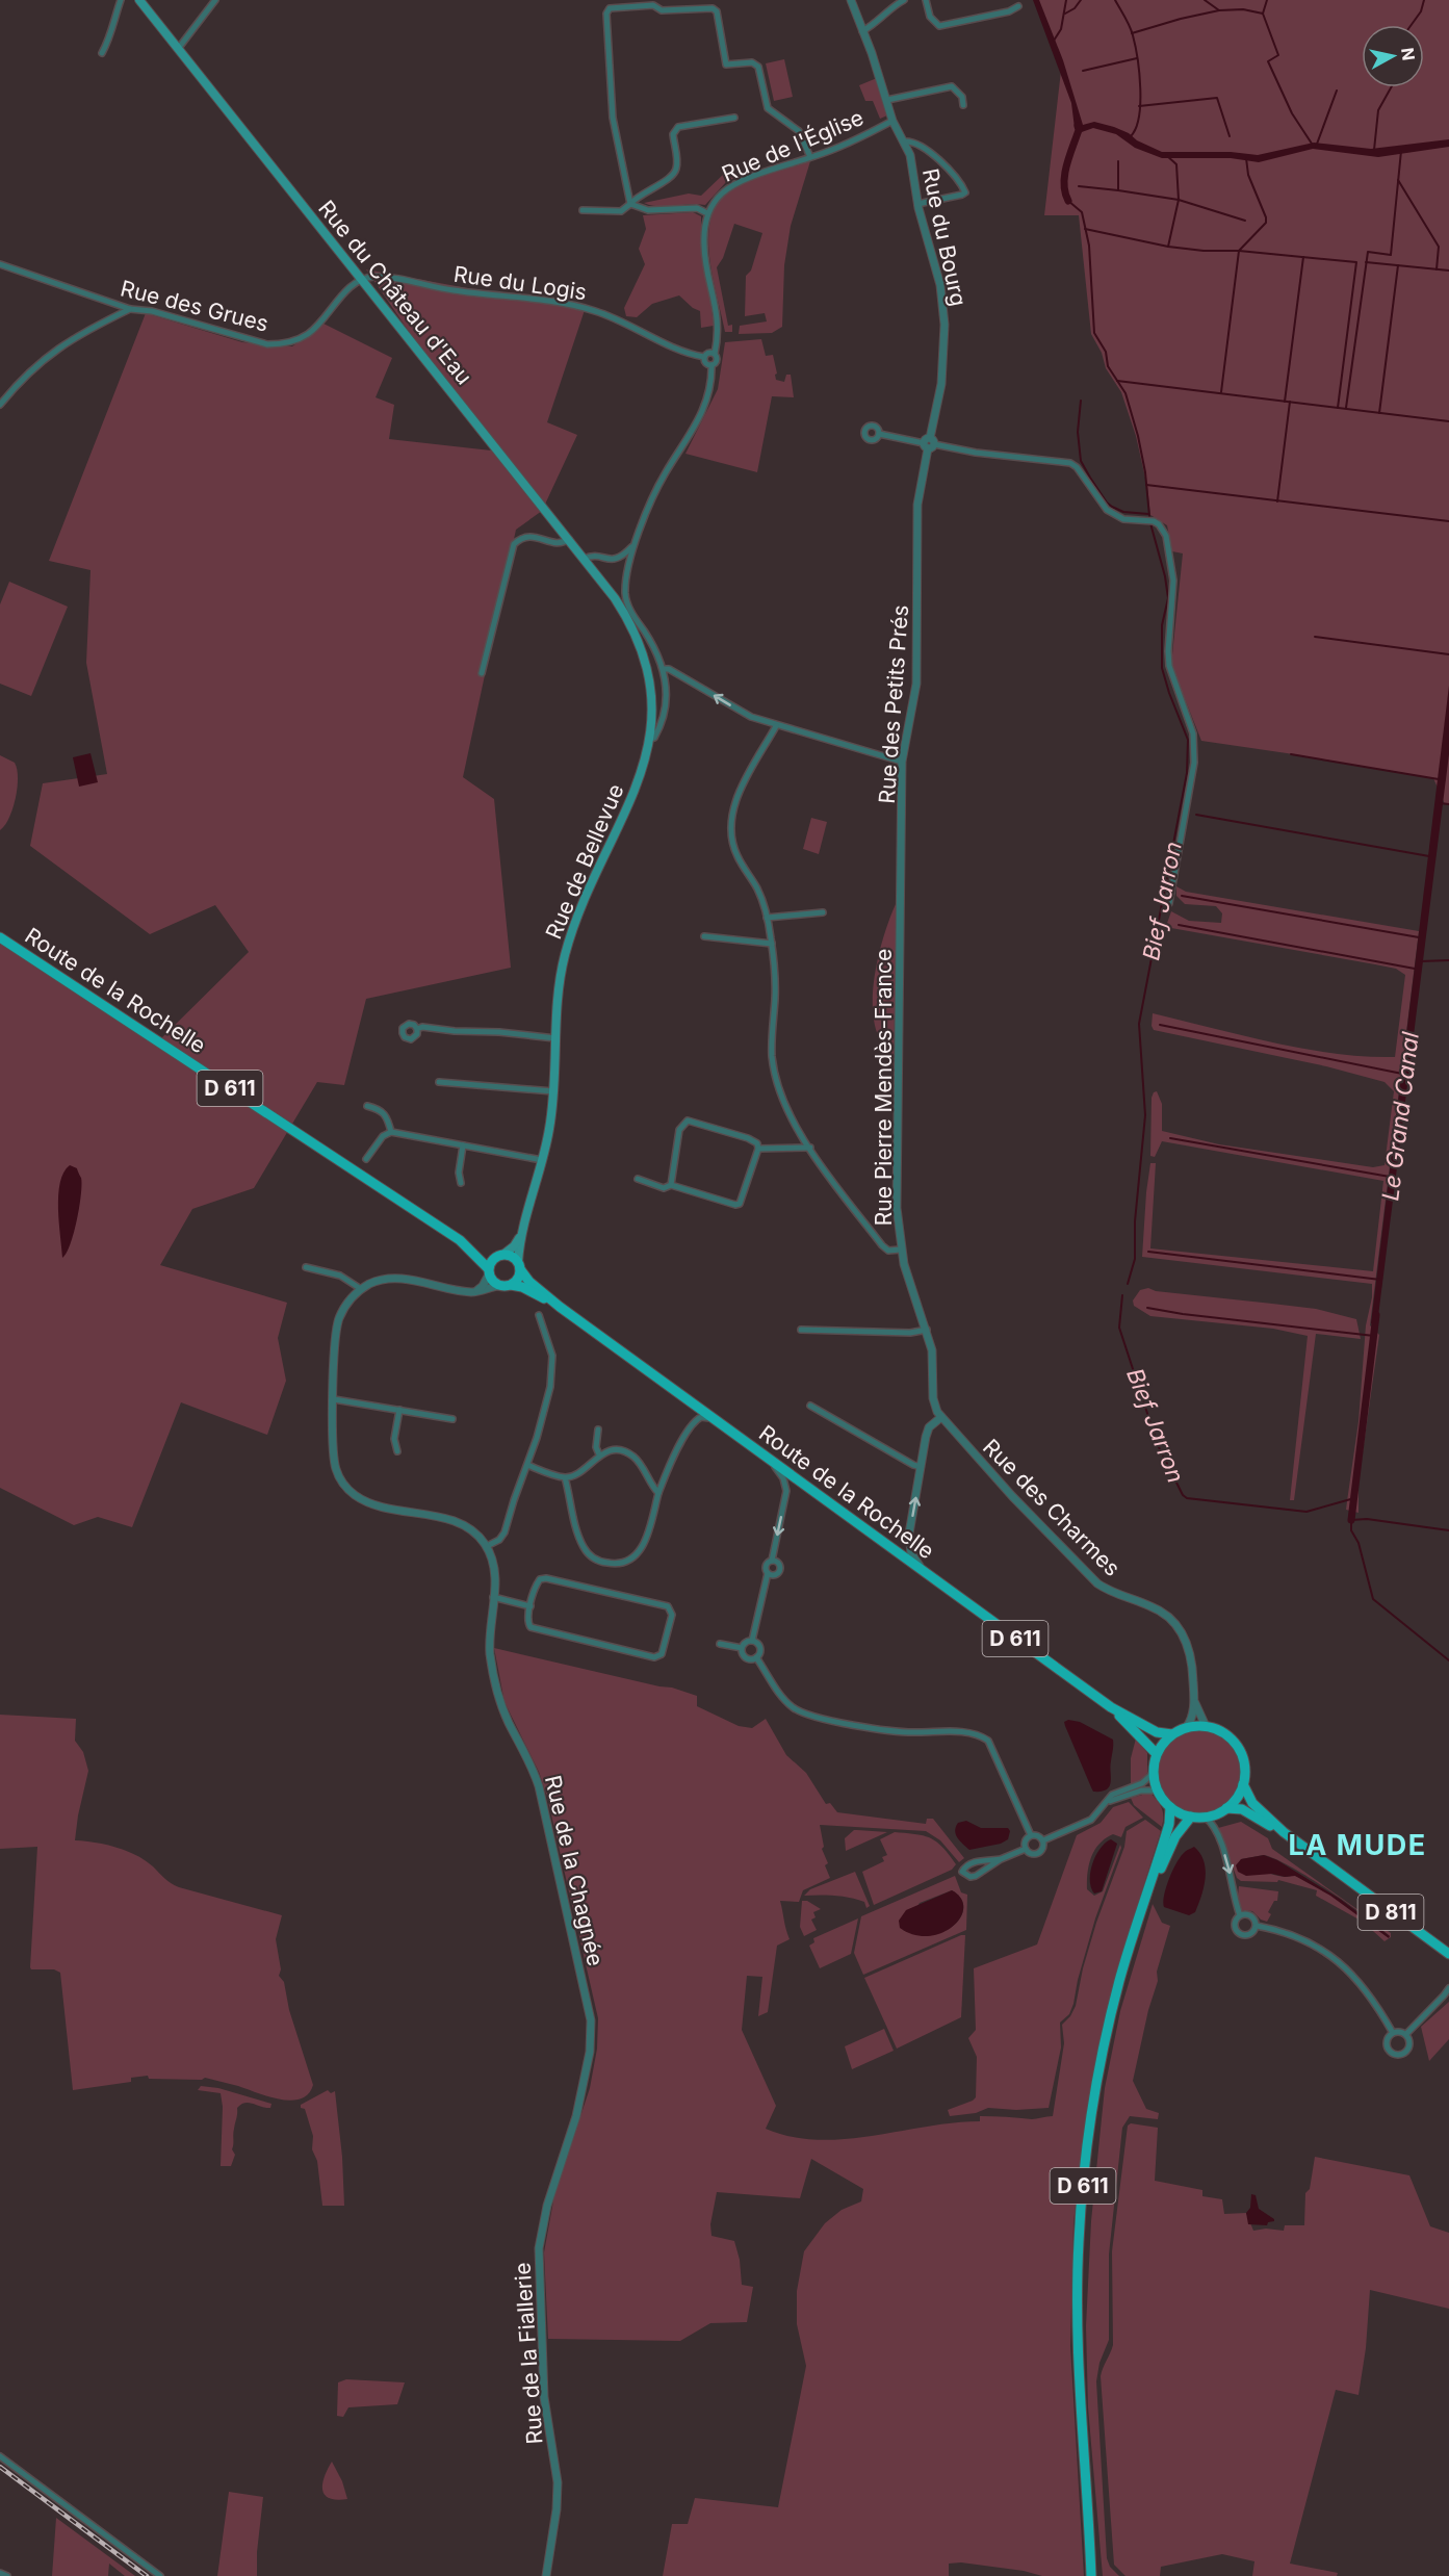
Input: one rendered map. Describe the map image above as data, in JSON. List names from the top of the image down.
{
  "streets": {
    "main road": [
      "Rue du Château d'Eau",
      "Rue de Bellevue",
      "Route de la Rochelle",
      "D 611",
      "D 811"
    ],
    "street": [
      "Rue de l'Église",
      "Rue du Bourg",
      "Rue du Logis",
      "Rue des Grues",
      "Rue des Petits Prés",
      "Rue Pierre Mendès-France",
      "Rue des Charmes",
      "Rue de la Chagnée",
      "Rue de la Fiallerie"
    ]
  },
  "crossings": [
    ["Rue de l'Église", "Rue du Bourg"],
    ["Rue du Bourg", "Rue des Petits Prés"],
    ["Rue du Logis", "Rue du Château d'Eau"],
    ["Rue du Logis", "Rue des Grues"],
    ["Rue du Château d'Eau", "Rue des Grues"],
    ["Rue du Château d'Eau", "Rue de Bellevue"],
    ["Rue des Petits Prés", "Rue Pierre Mendès-France"],
    ["Rue de Bellevue", "Route de la Rochelle"],
    ["Rue de Bellevue", "D 611"],
    ["Route de la Rochelle", "D 611"],
    ["Route de la Rochelle", "Rue des Charmes"],
    ["Route de la Rochelle", "D 811"],
    ["Rue Pierre Mendès-France", "Rue des Charmes"],
    ["D 611", "Rue des Charmes"],
    ["D 611", "D 811"],
    ["Rue des Charmes", "D 811"],
    ["Rue de la Chagnée", "Rue de la Fiallerie"]
  ],
  "districts": ["LA MUDE"],
  "water": ["Bief Jarron", "Le Grand Canal"],
  "north": "right"
}
